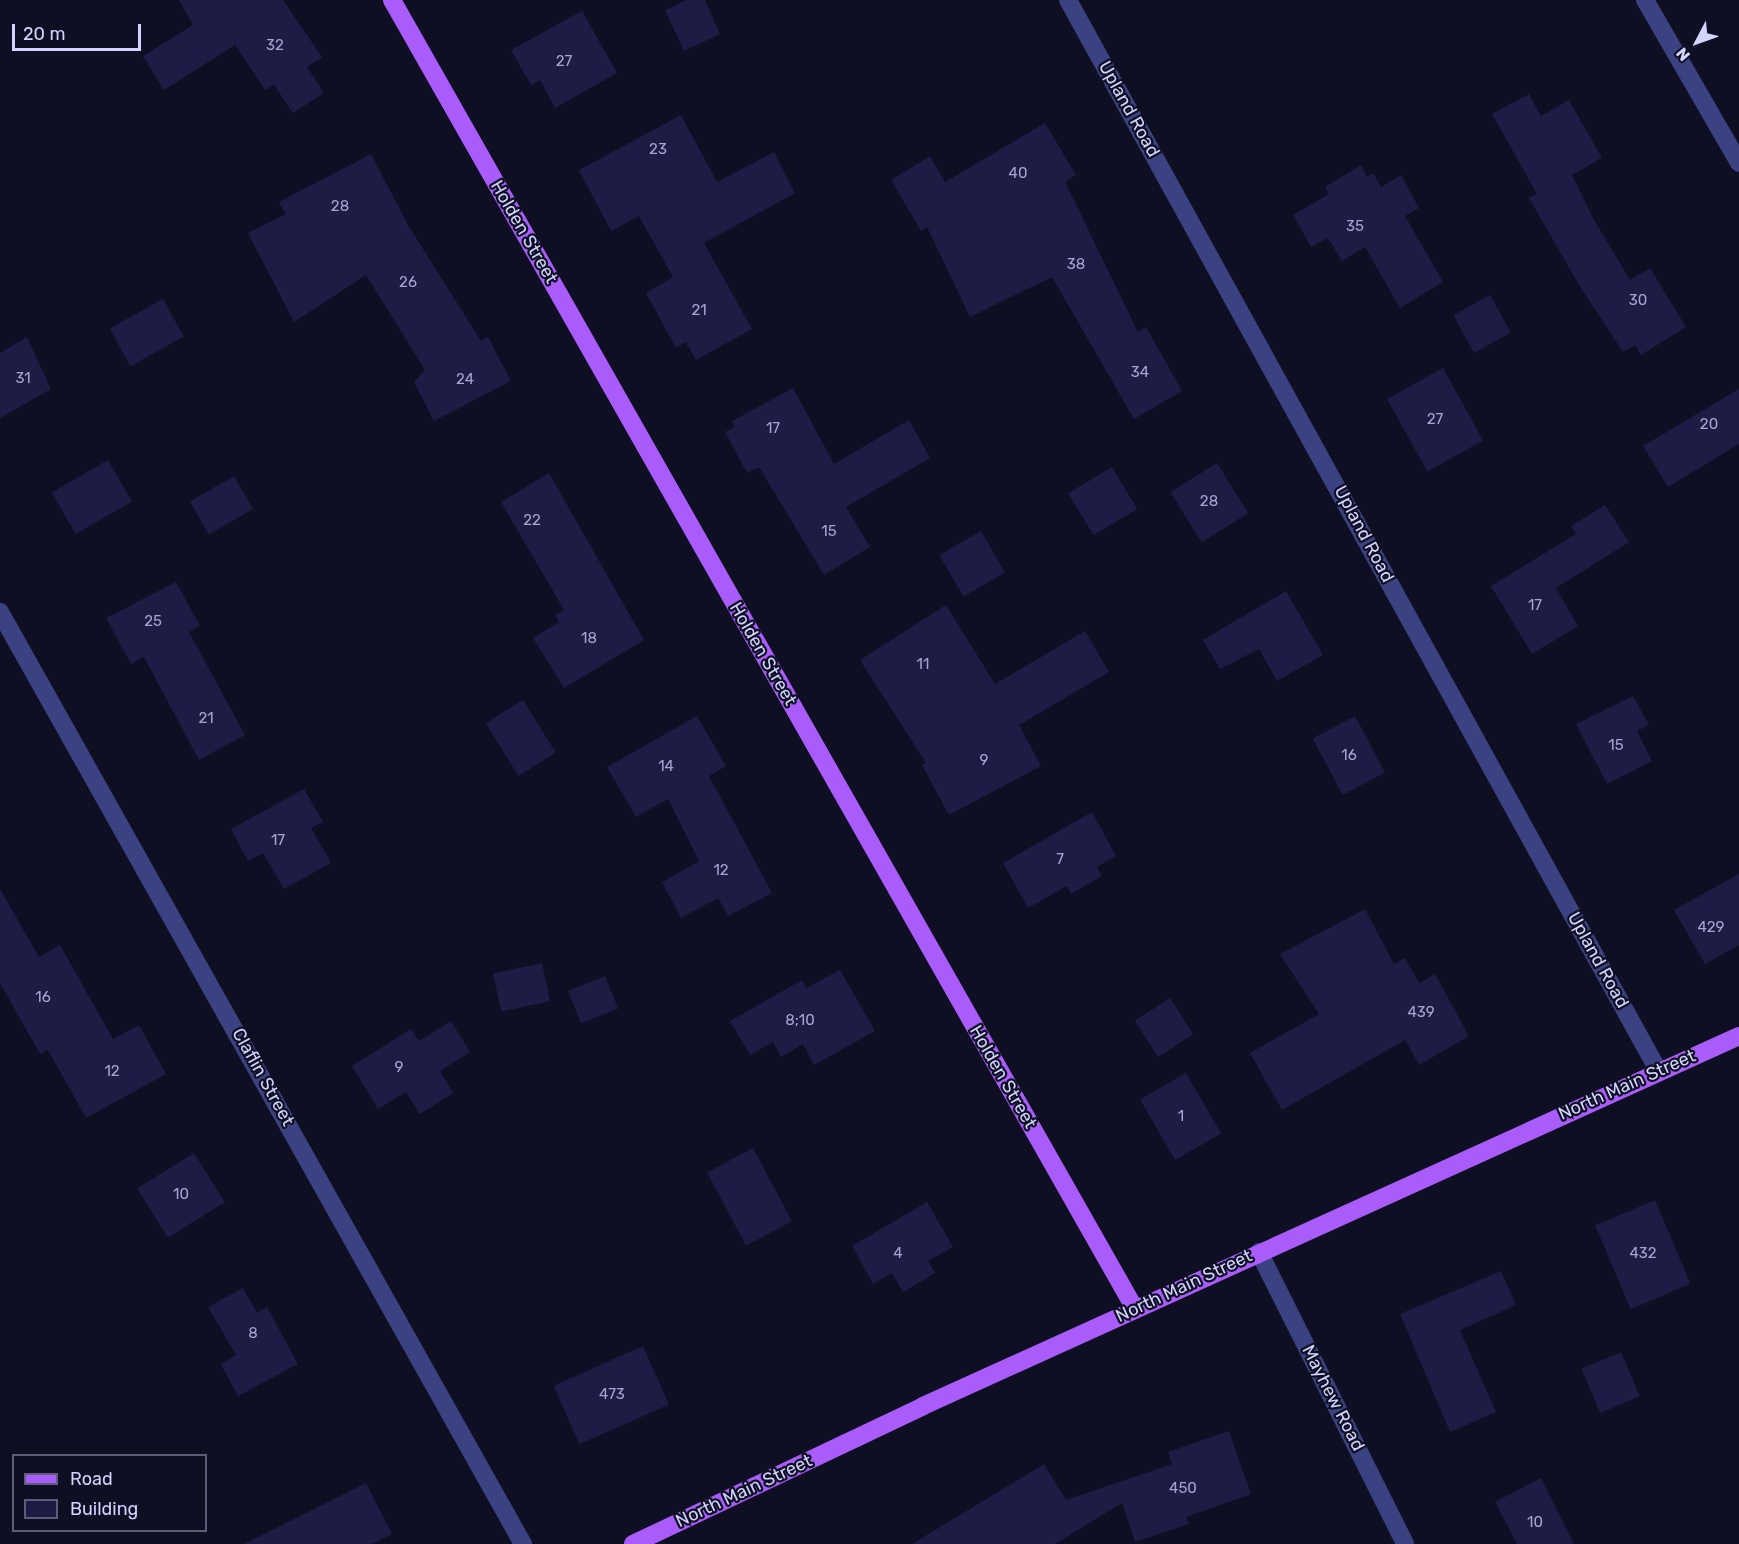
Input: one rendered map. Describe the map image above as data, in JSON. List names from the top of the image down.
{
  "streets": {
    "main road": ["Holden Street", "North Main Street"],
    "street": ["Upland Road", "Claflin Street", "Mayhew Road"]
  },
  "crossings": [
    ["Upland Road", "North Main Street"],
    ["Holden Street", "North Main Street"],
    ["North Main Street", "Mayhew Road"]
  ],
  "house_numbers": [
    "32",
    "27",
    "23",
    "40",
    "28",
    "35",
    "38",
    "26",
    "30",
    "21",
    "34",
    "31",
    "24",
    "27",
    "20",
    "17",
    "28",
    "22",
    "15",
    "17",
    "25",
    "18",
    "11",
    "21",
    "15",
    "16",
    "9",
    "14",
    "17",
    "7",
    "12",
    "429",
    "16",
    "439",
    "8;10",
    "9",
    "12",
    "1",
    "10",
    "4",
    "432",
    "8",
    "473",
    "450",
    "10"
  ],
  "legend": ["Road", "Building"],
  "scale_bar": "20 m",
  "north": "bottom left"
}
